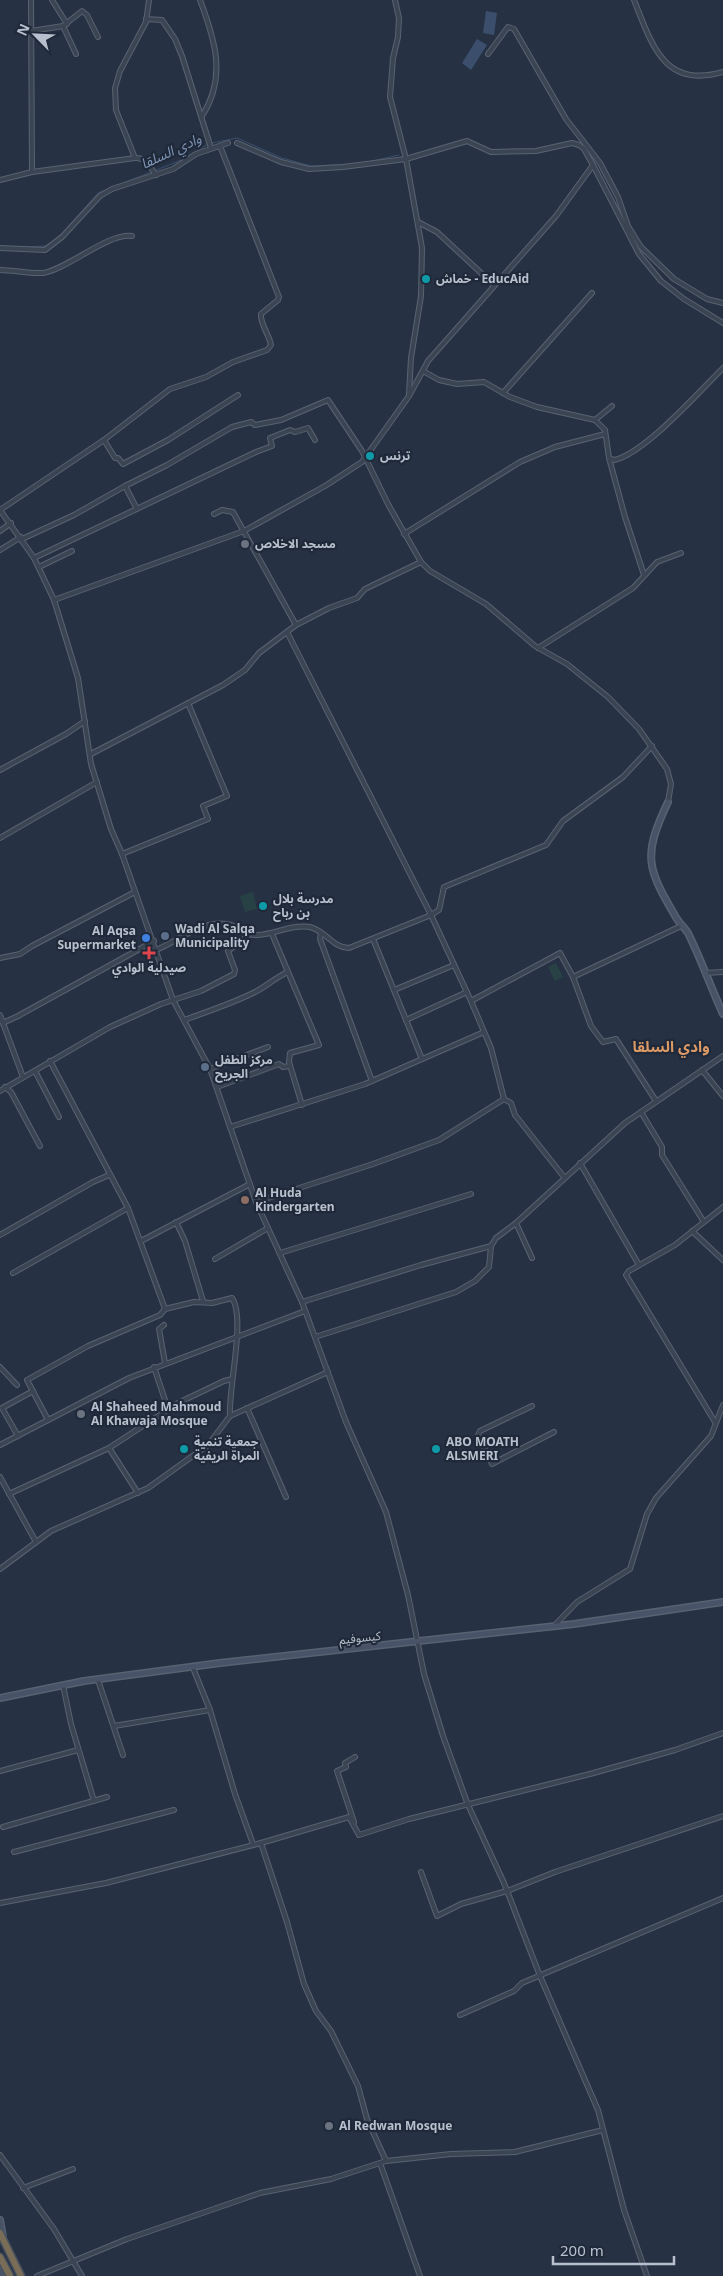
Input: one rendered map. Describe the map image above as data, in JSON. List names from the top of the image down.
{
  "streets": {
    "street": ["كيسوفيم"]
  },
  "districts": ["وادي السلقا"],
  "water": ["وادي السلقا"],
  "places": {
    "other": [
      "خماش - EducAid",
      "ترنس",
      "مسجد الاخلاص",
      "مدرسة بلال بن رباح",
      "Wadi Al Salqa Municipality",
      "Al Aqsa Supermarket",
      "مركز الطفل الجريح",
      "Al Huda Kindergarten",
      "Al Shaheed Mahmoud Al Khawaja Mosque",
      "جمعية تنمية المراة الريفية",
      "ABO MOATH ALSMERI",
      "Al Redwan Mosque"
    ],
    "health": ["صيدلية الوادي"]
  },
  "scale_bar": "200 m",
  "north": "top left"
}
